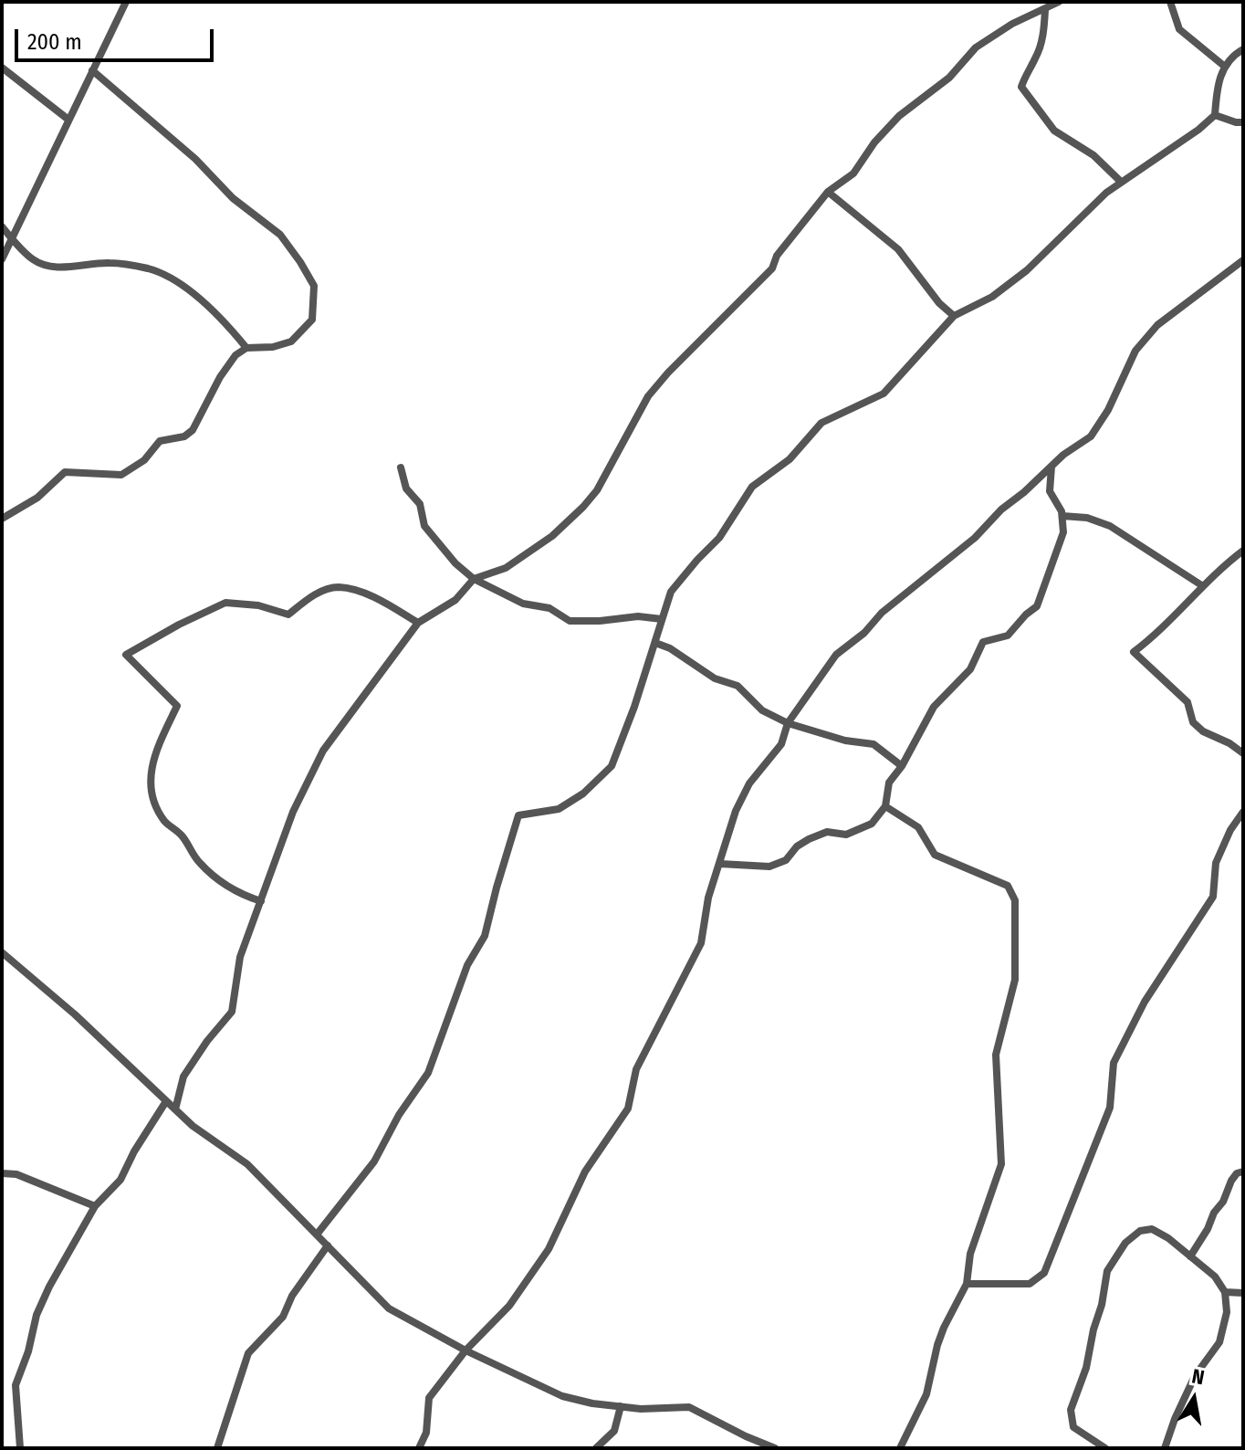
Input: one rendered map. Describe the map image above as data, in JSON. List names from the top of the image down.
{
  "scale_bar": "200 m",
  "north": "top"
}
